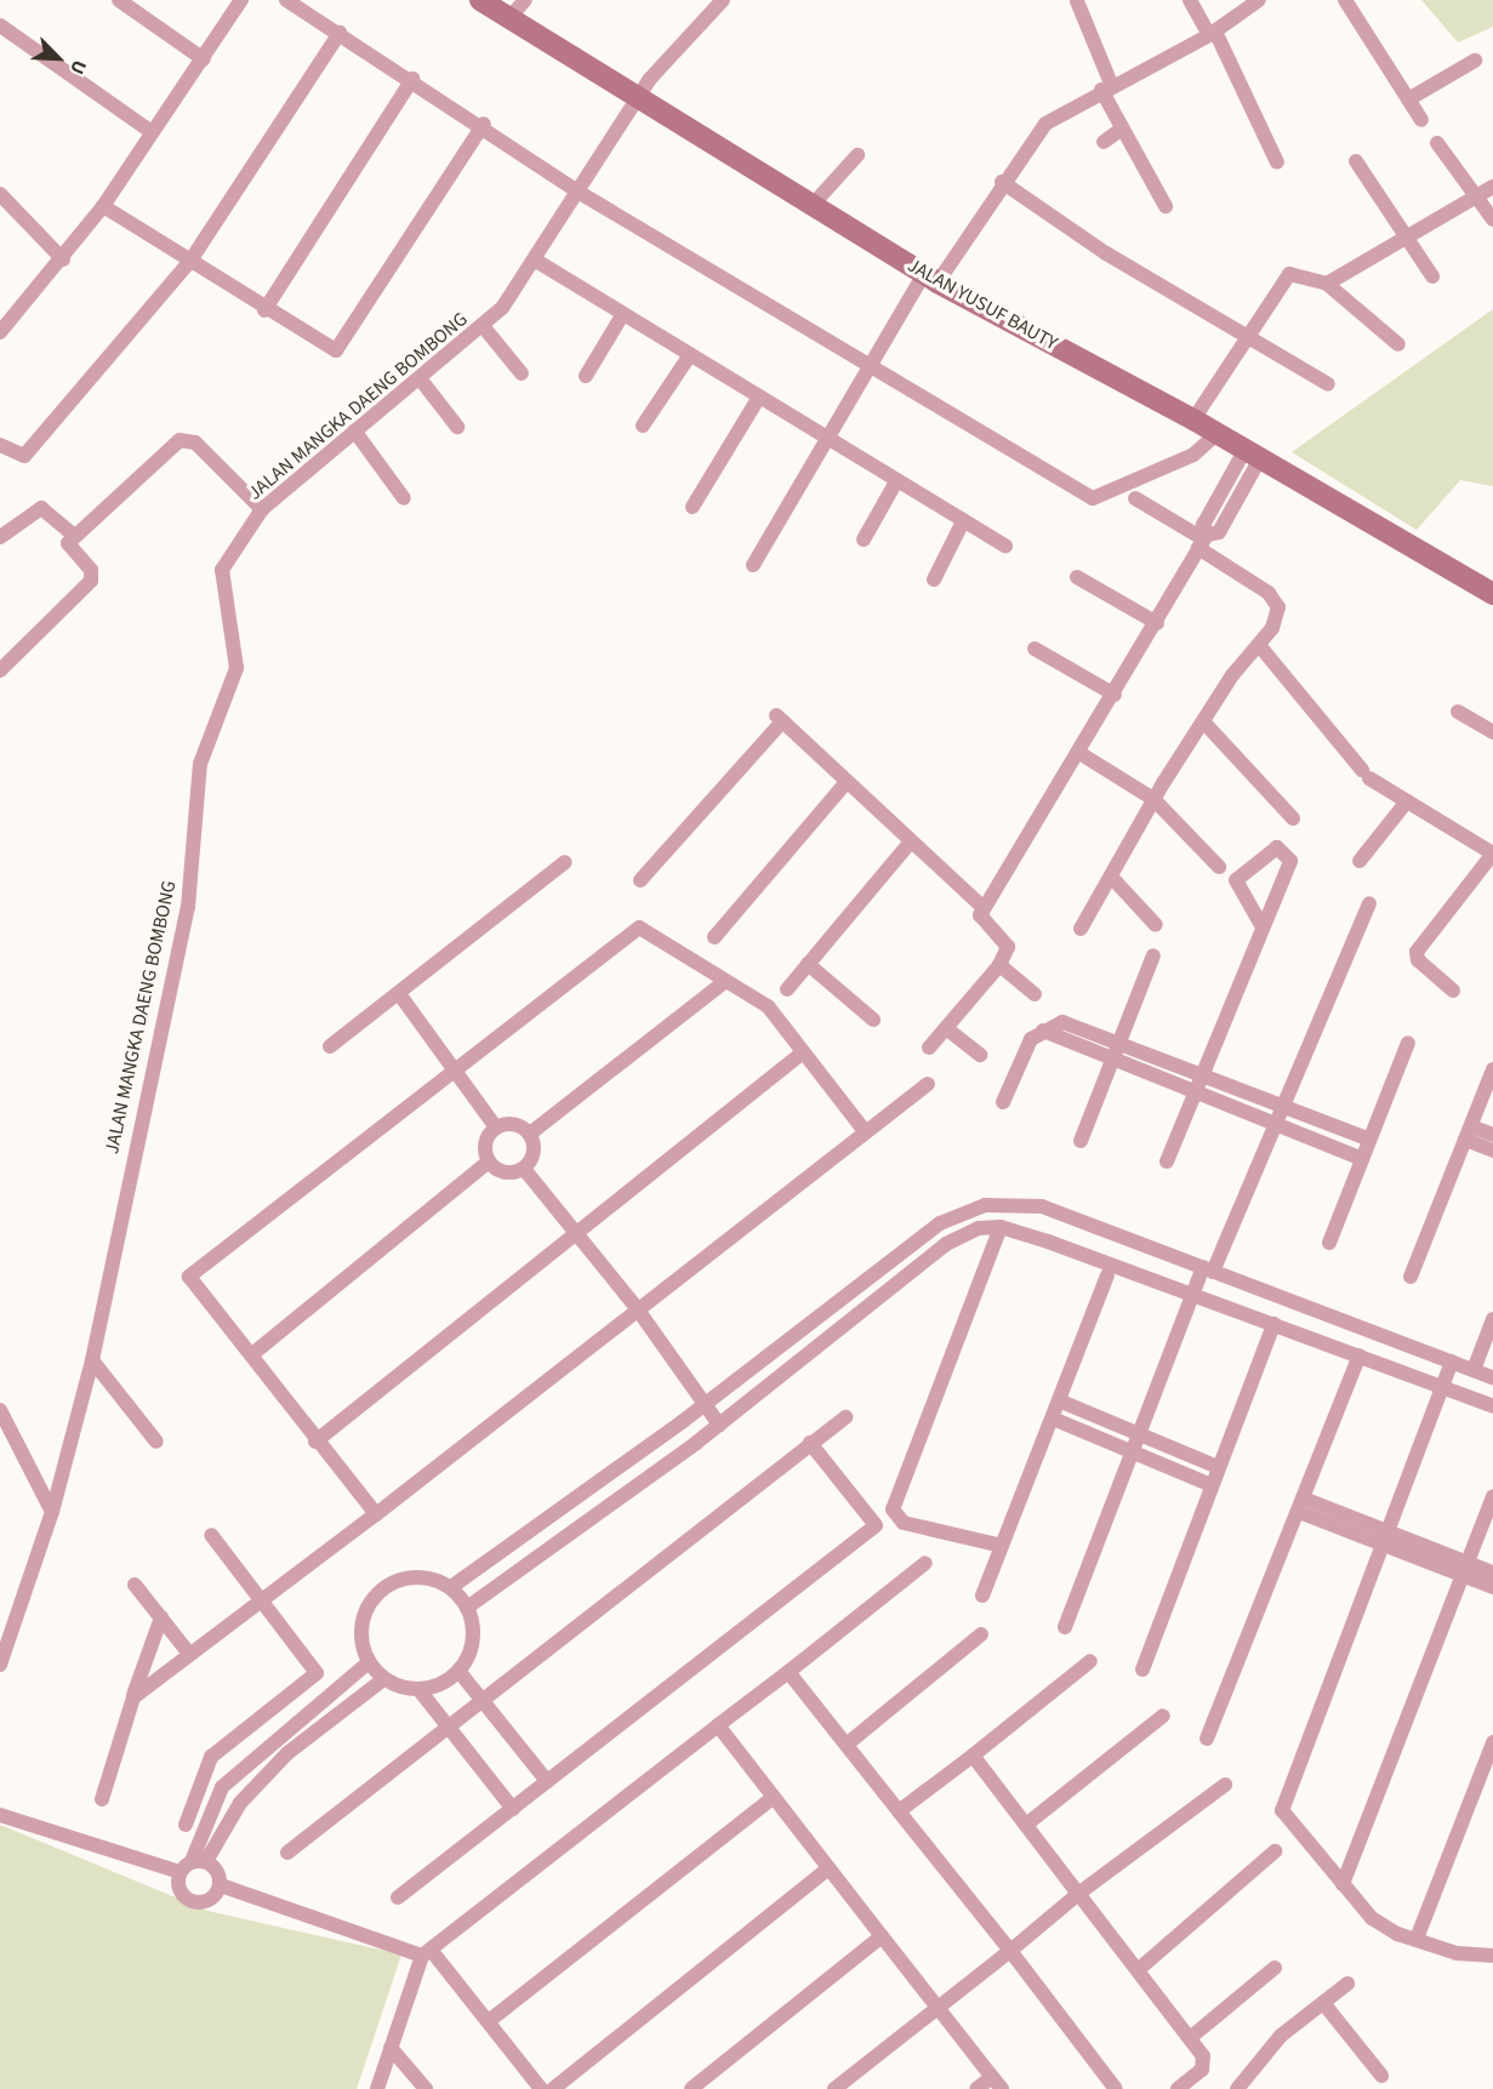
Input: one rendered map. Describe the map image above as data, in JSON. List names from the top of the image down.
{
  "streets": {
    "street": ["JALAN YUSUF BAUTY", "JALAN MANGKA DAENG BOMBONG"]
  },
  "crossings": [
    ["JALAN YUSUF BAUTY", "JALAN MANGKA DAENG BOMBONG"]
  ],
  "north": "bottom right"
}
